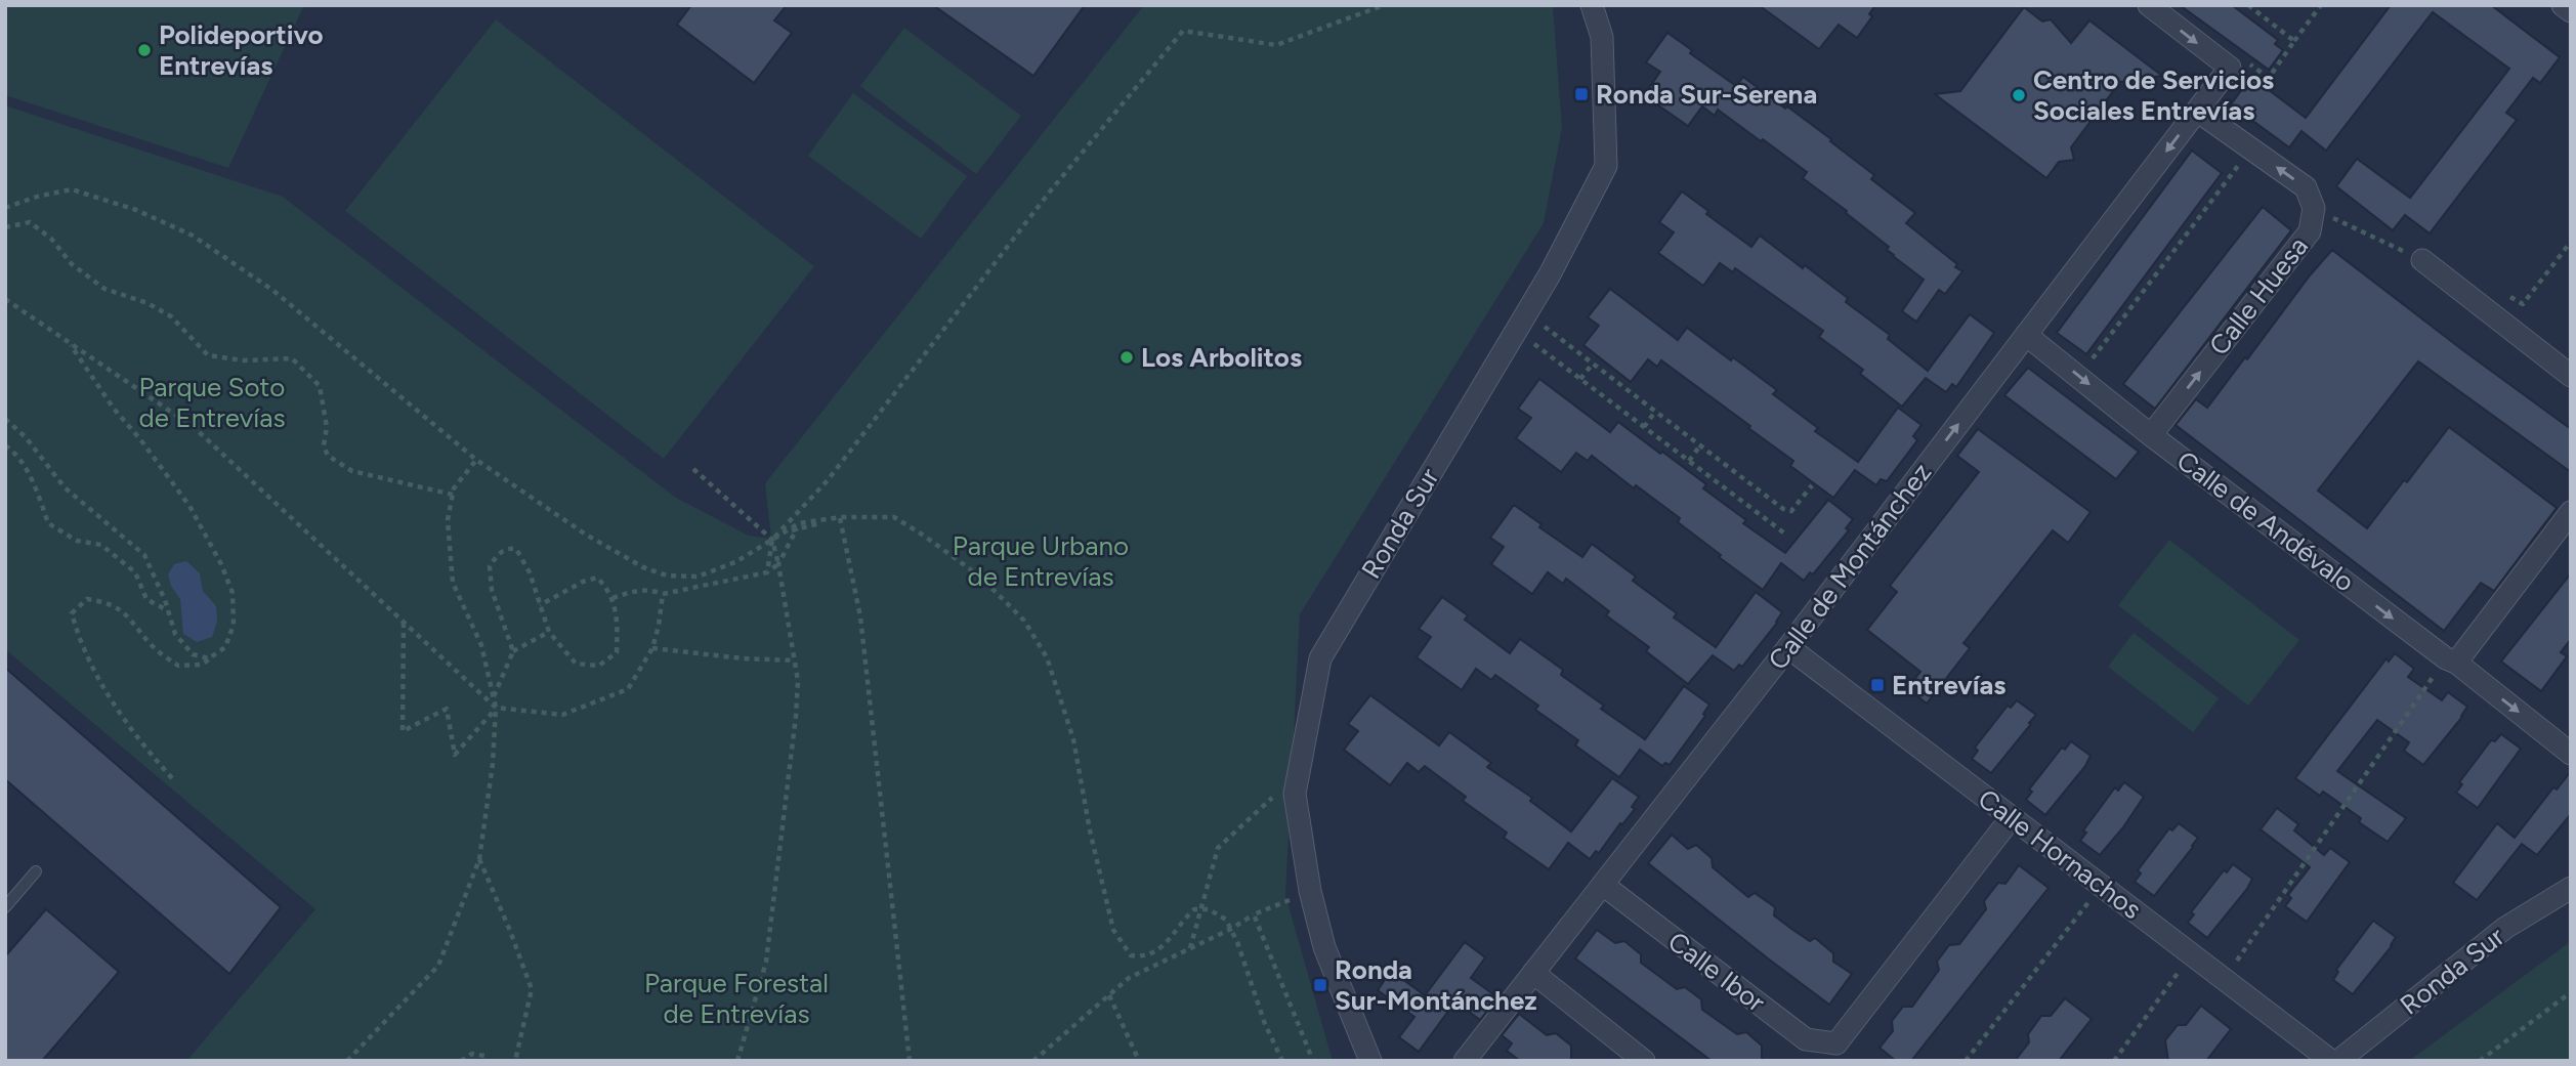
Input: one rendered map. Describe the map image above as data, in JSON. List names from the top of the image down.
{
  "streets": {
    "street": [
      "Calle Huesa",
      "Calle de Andévalo",
      "Ronda Sur",
      "Calle de Montánchez",
      "Calle Hornachos",
      "Calle Ibor"
    ]
  },
  "crossings": [
    ["Calle Huesa", "Calle de Andévalo"],
    ["Calle Huesa", "Calle de Montánchez"],
    ["Calle de Andévalo", "Calle de Montánchez"],
    ["Calle de Montánchez", "Calle Hornachos"],
    ["Calle de Montánchez", "Calle Ibor"],
    ["Calle Hornachos", "Calle Ibor"]
  ],
  "one_way": ["Calle Huesa", "Calle de Andévalo"],
  "parks": ["Parque Soto de Entrevías", "Parque Urbano de Entrevías", "Parque Forestal de Entrevías"],
  "places": {
    "other": ["Polideportivo Entrevías", "Centro de Servicios Sociales Entrevías", "Los Arbolitos"],
    "transit": ["Ronda Sur-Serena", "Entrevías", "Ronda Sur-Montánchez"]
  }
}
